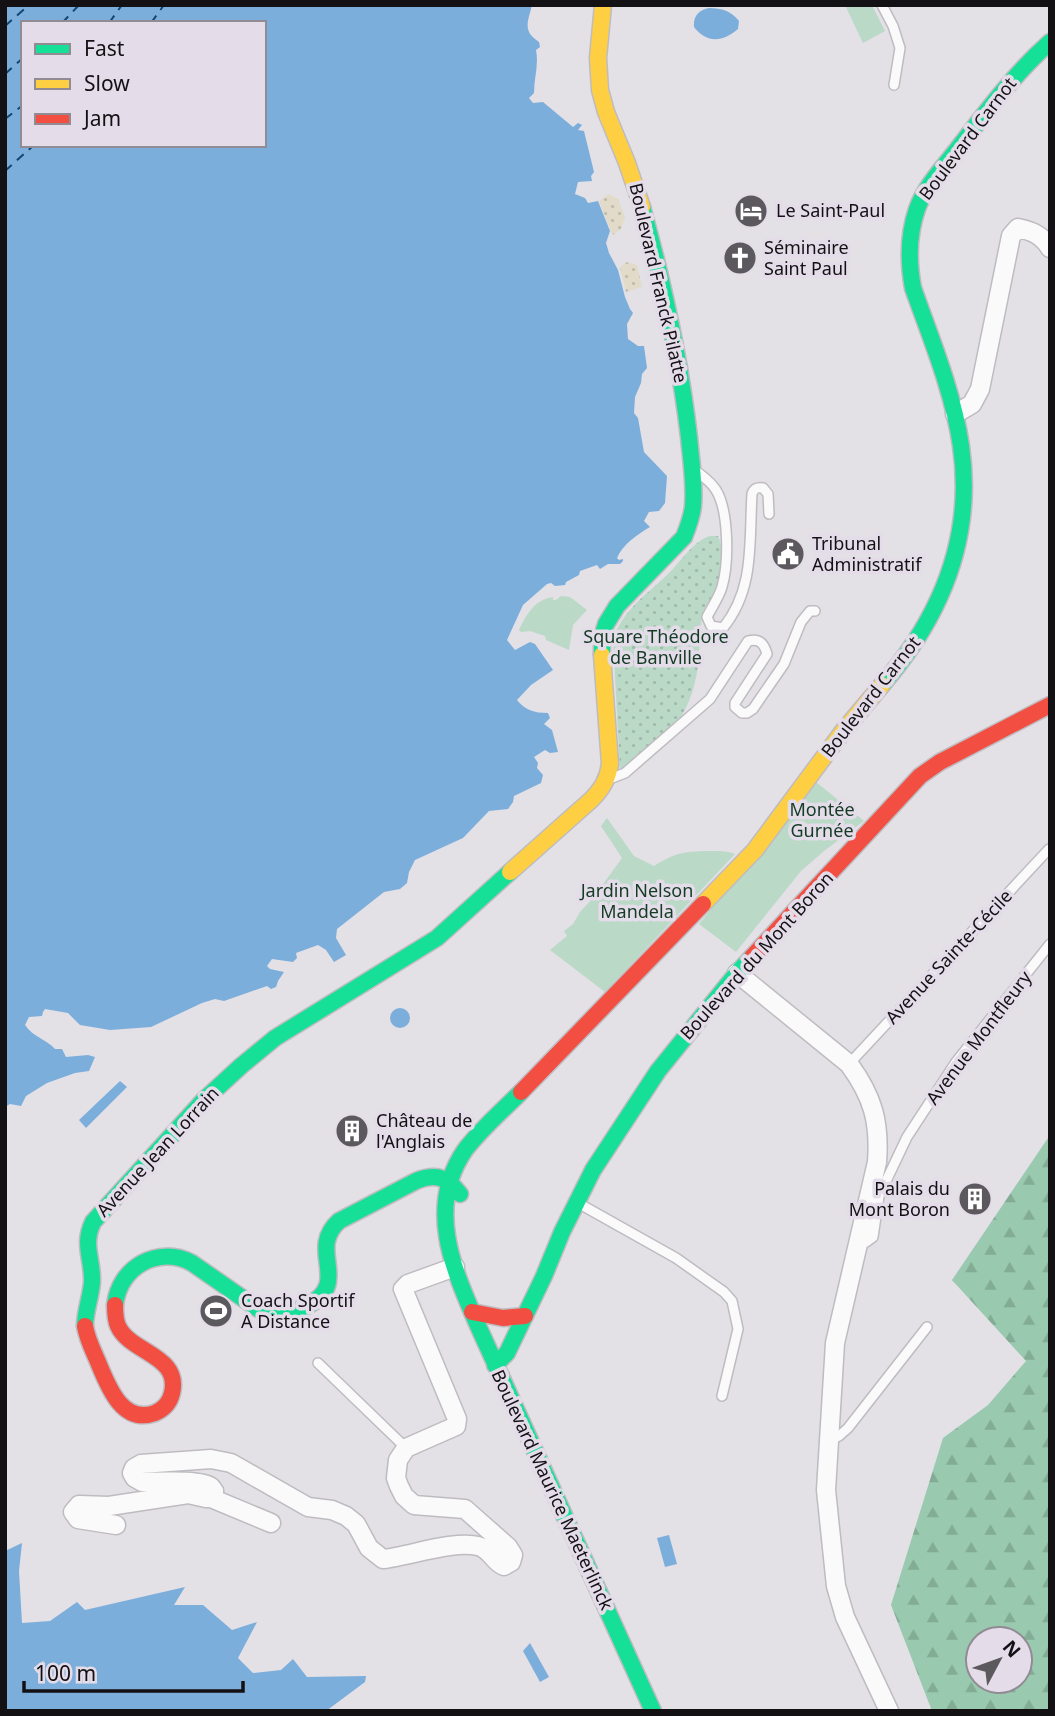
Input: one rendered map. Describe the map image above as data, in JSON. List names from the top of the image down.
{
  "streets": {
    "street": [
      "Boulevard Carnot",
      "Boulevard Franck Pilatte",
      "Boulevard du Mont Boron",
      "Avenue Jean Lorrain",
      "Boulevard Maurice Maeterlinck"
    ],
    "lane": ["Avenue Sainte-Cécile", "Avenue Montfleury"]
  },
  "crossings": [
    ["Boulevard Carnot", "Avenue Jean Lorrain"],
    ["Boulevard Carnot", "Boulevard Maurice Maeterlinck"],
    ["Boulevard Franck Pilatte", "Avenue Jean Lorrain"],
    ["Boulevard du Mont Boron", "Boulevard Maurice Maeterlinck"]
  ],
  "parks": ["Square Théodore de Banville", "Montée Gurnée", "Jardin Nelson Mandela"],
  "places": {
    "hotel": ["Le Saint-Paul"],
    "church": ["Séminaire Saint Paul"],
    "public building": ["Tribunal Administratif"],
    "building": ["Château de l'Anglais", "Palais du Mont Boron"],
    "sports": ["Coach Sportif A Distance"]
  },
  "legend": ["Fast", "Slow", "Jam"],
  "scale_bar": "100 m",
  "north": "top right"
}
